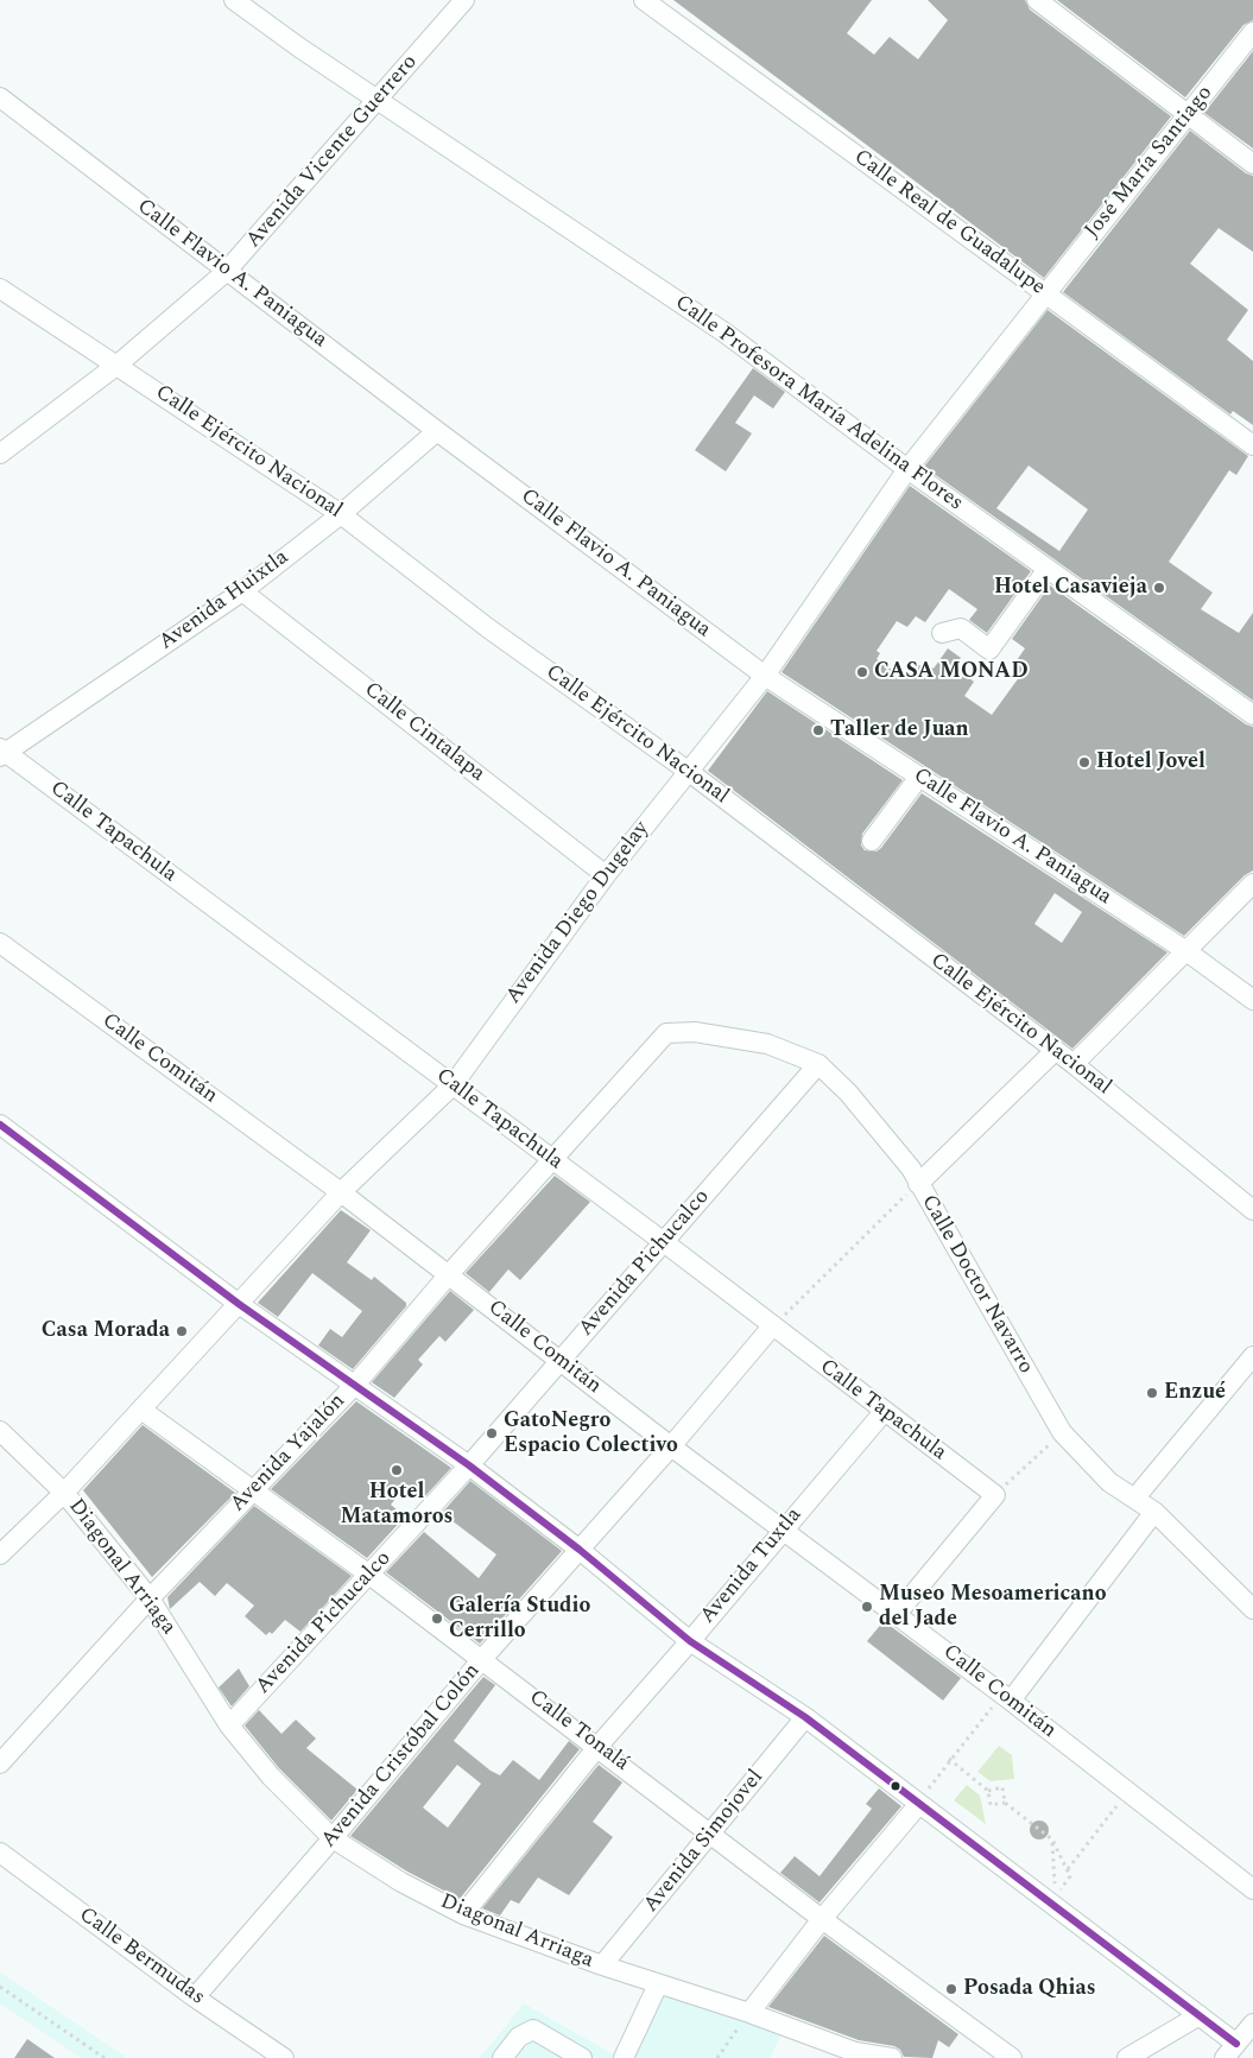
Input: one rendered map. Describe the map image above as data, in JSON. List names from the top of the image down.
{
  "streets": {
    "street": [
      "Avenida Vicente Guerrero",
      "José María Santiago",
      "Calle Real de Guadalupe",
      "Calle Flavio A. Paniagua",
      "Calle Profesora María Adelina Flores",
      "Calle Ejército Nacional",
      "Avenida Huixtla",
      "Calle Cintalapa",
      "Calle Tapachula",
      "Avenida Diego Dugelay",
      "Calle Comitán",
      "Avenida Pichucalco",
      "Calle Doctor Navarro",
      "Avenida Yajalón",
      "Avenida Tuxtla",
      "Diagonal Arriaga",
      "Calle Tonalá",
      "Avenida Cristóbal Colón",
      "Avenida Simojovel",
      "Calle Bermudas"
    ]
  },
  "crossings": [
    ["Avenida Vicente Guerrero", "Calle Flavio A. Paniagua"],
    ["Avenida Vicente Guerrero", "Calle Profesora María Adelina Flores"],
    ["Avenida Vicente Guerrero", "Calle Ejército Nacional"],
    ["José María Santiago", "Calle Real de Guadalupe"],
    ["José María Santiago", "Avenida Diego Dugelay"],
    ["Calle Real de Guadalupe", "Avenida Diego Dugelay"],
    ["Calle Flavio A. Paniagua", "Avenida Huixtla"],
    ["Calle Flavio A. Paniagua", "Avenida Diego Dugelay"],
    ["Calle Profesora María Adelina Flores", "Avenida Diego Dugelay"],
    ["Calle Ejército Nacional", "Avenida Huixtla"],
    ["Calle Ejército Nacional", "Avenida Diego Dugelay"],
    ["Avenida Huixtla", "Calle Cintalapa"],
    ["Avenida Huixtla", "Calle Tapachula"],
    ["Calle Cintalapa", "Avenida Diego Dugelay"],
    ["Calle Tapachula", "Avenida Diego Dugelay"],
    ["Calle Tapachula", "Avenida Pichucalco"],
    ["Calle Tapachula", "Avenida Yajalón"],
    ["Calle Tapachula", "Avenida Tuxtla"],
    ["Calle Tapachula", "Avenida Cristóbal Colón"],
    ["Avenida Diego Dugelay", "Calle Comitán"],
    ["Avenida Diego Dugelay", "Diagonal Arriaga"],
    ["Avenida Diego Dugelay", "Calle Tonalá"],
    ["Calle Comitán", "Avenida Pichucalco"],
    ["Calle Comitán", "Avenida Yajalón"],
    ["Calle Comitán", "Avenida Tuxtla"],
    ["Calle Comitán", "Avenida Cristóbal Colón"],
    ["Avenida Pichucalco", "Calle Doctor Navarro"],
    ["Avenida Pichucalco", "Diagonal Arriaga"],
    ["Avenida Pichucalco", "Calle Tonalá"],
    ["Calle Doctor Navarro", "Avenida Yajalón"],
    ["Avenida Yajalón", "Diagonal Arriaga"],
    ["Avenida Yajalón", "Calle Tonalá"],
    ["Avenida Tuxtla", "Diagonal Arriaga"],
    ["Avenida Tuxtla", "Calle Tonalá"],
    ["Diagonal Arriaga", "Avenida Cristóbal Colón"],
    ["Diagonal Arriaga", "Avenida Simojovel"],
    ["Calle Tonalá", "Avenida Cristóbal Colón"],
    ["Calle Tonalá", "Avenida Simojovel"],
    ["Avenida Cristóbal Colón", "Calle Bermudas"]
  ],
  "places": [
    "Hotel Casavieja",
    "CASA MONAD",
    "Taller de Juan",
    "Hotel Jovel",
    "Casa Morada",
    "Enzué",
    "GatoNegro Espacio Colectivo",
    "Hotel Matamoros",
    "Museo Mesoamericano del Jade",
    "Galería Studio Cerrillo",
    "Posada Qhias"
  ]
}
